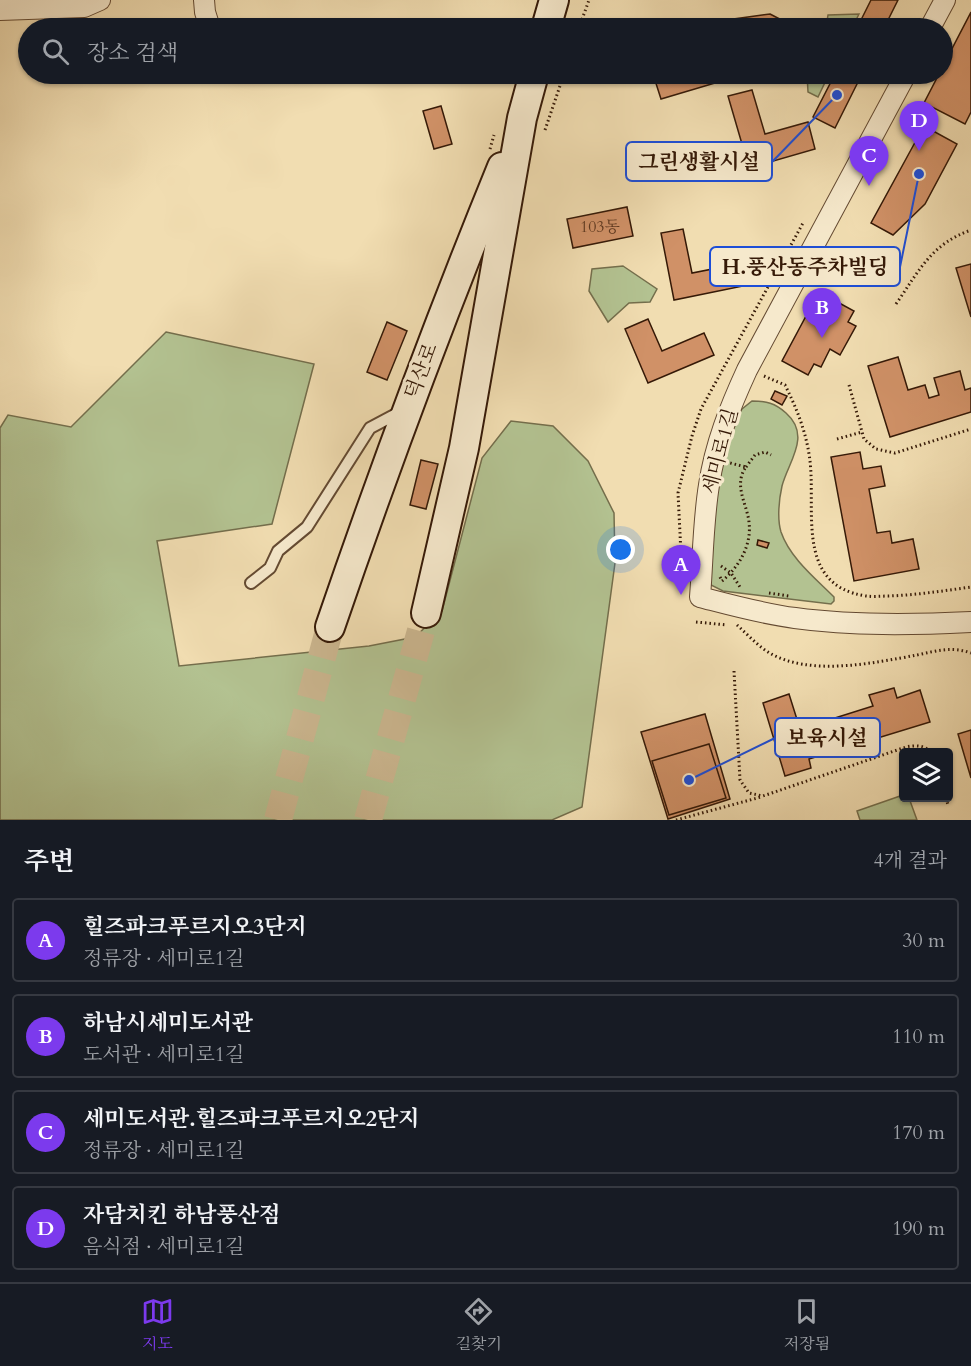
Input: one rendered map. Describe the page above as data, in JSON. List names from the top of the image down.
{
  "streets": {
    "main road": ["덕산로"],
    "street": ["세미로1길"]
  },
  "places": ["그린생활시설", "H.풍산동주차빌딩", "보육시설"],
  "house_numbers": ["103동"],
  "page": {
    "search": "장소 검색",
    "pins": [
      "D",
      "C",
      "B",
      "A"
    ],
    "heading": ["주변", "4개 결과"],
    "list": [
      {
        "mark": "A",
        "name": "힐즈파크푸르지오3단지",
        "note": "정류장 · 세미로1길",
        "value": "30 m"
      },
      {
        "mark": "B",
        "name": "하남시세미도서관",
        "note": "도서관 · 세미로1길",
        "value": "110 m"
      },
      {
        "mark": "C",
        "name": "세미도서관.힐즈파크푸르지오2단지",
        "note": "정류장 · 세미로1길",
        "value": "170 m"
      },
      {
        "mark": "D",
        "name": "자담치킨 하남풍산점",
        "note": "음식점 · 세미로1길",
        "value": "190 m"
      }
    ],
    "nav": ["지도", "길찾기", "저장됨"]
  }
}
